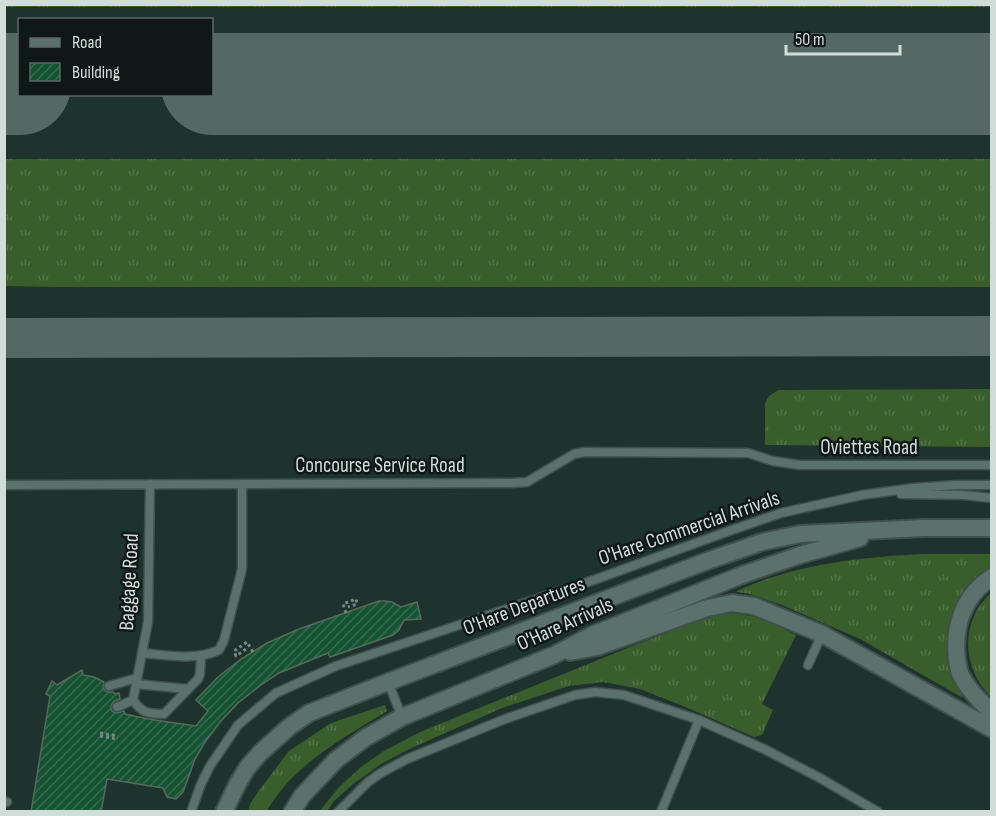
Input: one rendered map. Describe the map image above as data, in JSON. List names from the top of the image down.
{
  "streets": {
    "street": ["O'Hare Departures", "O'Hare Arrivals"],
    "lane": [
      "Oviettes Road",
      "Concourse Service Road",
      "O'Hare Commercial Arrivals",
      "Baggage Road"
    ]
  },
  "crossings": [
    ["Oviettes Road", "Concourse Service Road"],
    ["Concourse Service Road", "Baggage Road"],
    ["O'Hare Departures", "O'Hare Arrivals"]
  ],
  "legend": ["Road", "Building"],
  "scale_bar": "50 m"
}
